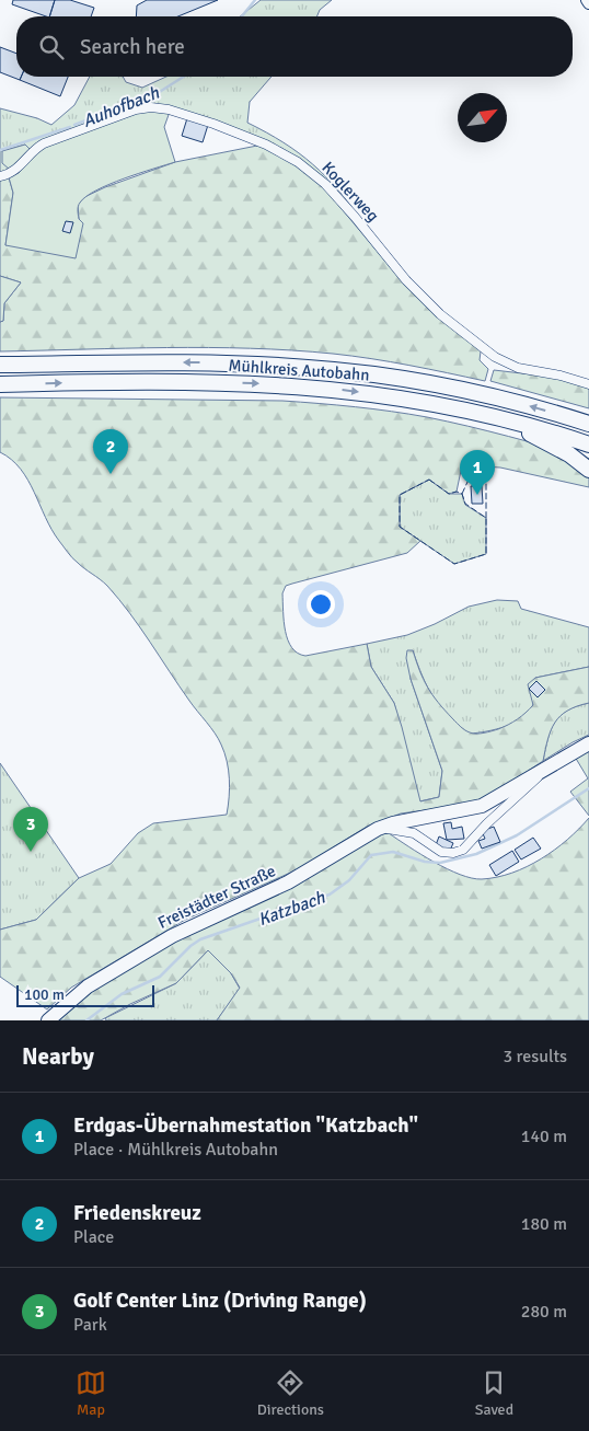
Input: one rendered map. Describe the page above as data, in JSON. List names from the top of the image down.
{
  "streets": {
    "highway": ["Mühlkreis Autobahn"],
    "main road": ["Freistädter Straße"],
    "street": ["Koglerweg"]
  },
  "water": ["Auhofbach", "Katzbach"],
  "scale_bar": "100 m",
  "north": "top right",
  "page": {
    "search": "Search here",
    "pins": ["2", "1", "3"],
    "scale": "100 m",
    "heading": ["Nearby", "3 results"],
    "list": [
      {
        "mark": "1",
        "name": "Erdgas-Übernahmestation \"Katzbach\"",
        "note": "Place · Mühlkreis Autobahn",
        "value": "140 m"
      },
      {
        "mark": "2",
        "name": "Friedenskreuz",
        "note": "Place",
        "value": "180 m"
      },
      {
        "mark": "3",
        "name": "Golf Center Linz (Driving Range)",
        "note": "Park",
        "value": "280 m"
      }
    ],
    "nav": ["Map", "Directions", "Saved"]
  }
}
